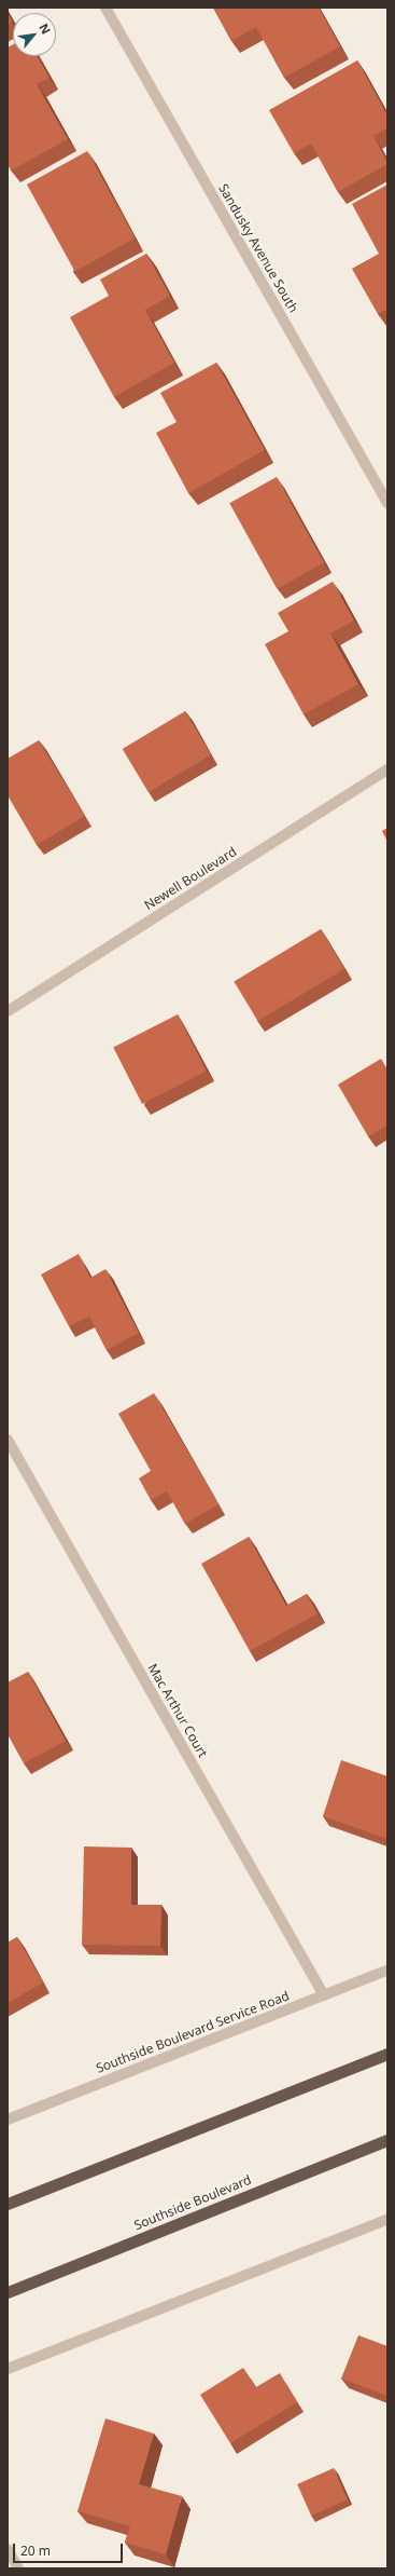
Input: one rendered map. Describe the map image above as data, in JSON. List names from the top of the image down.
{
  "streets": {
    "highway": ["Southside Boulevard"],
    "street": [
      "Sandusky Avenue South",
      "Newell Boulevard",
      "Mac Arthur Court",
      "Southside Boulevard Service Road"
    ]
  },
  "crossings": [
    ["Mac Arthur Court", "Southside Boulevard Service Road"]
  ],
  "scale_bar": "20 m",
  "north": "top right"
}
